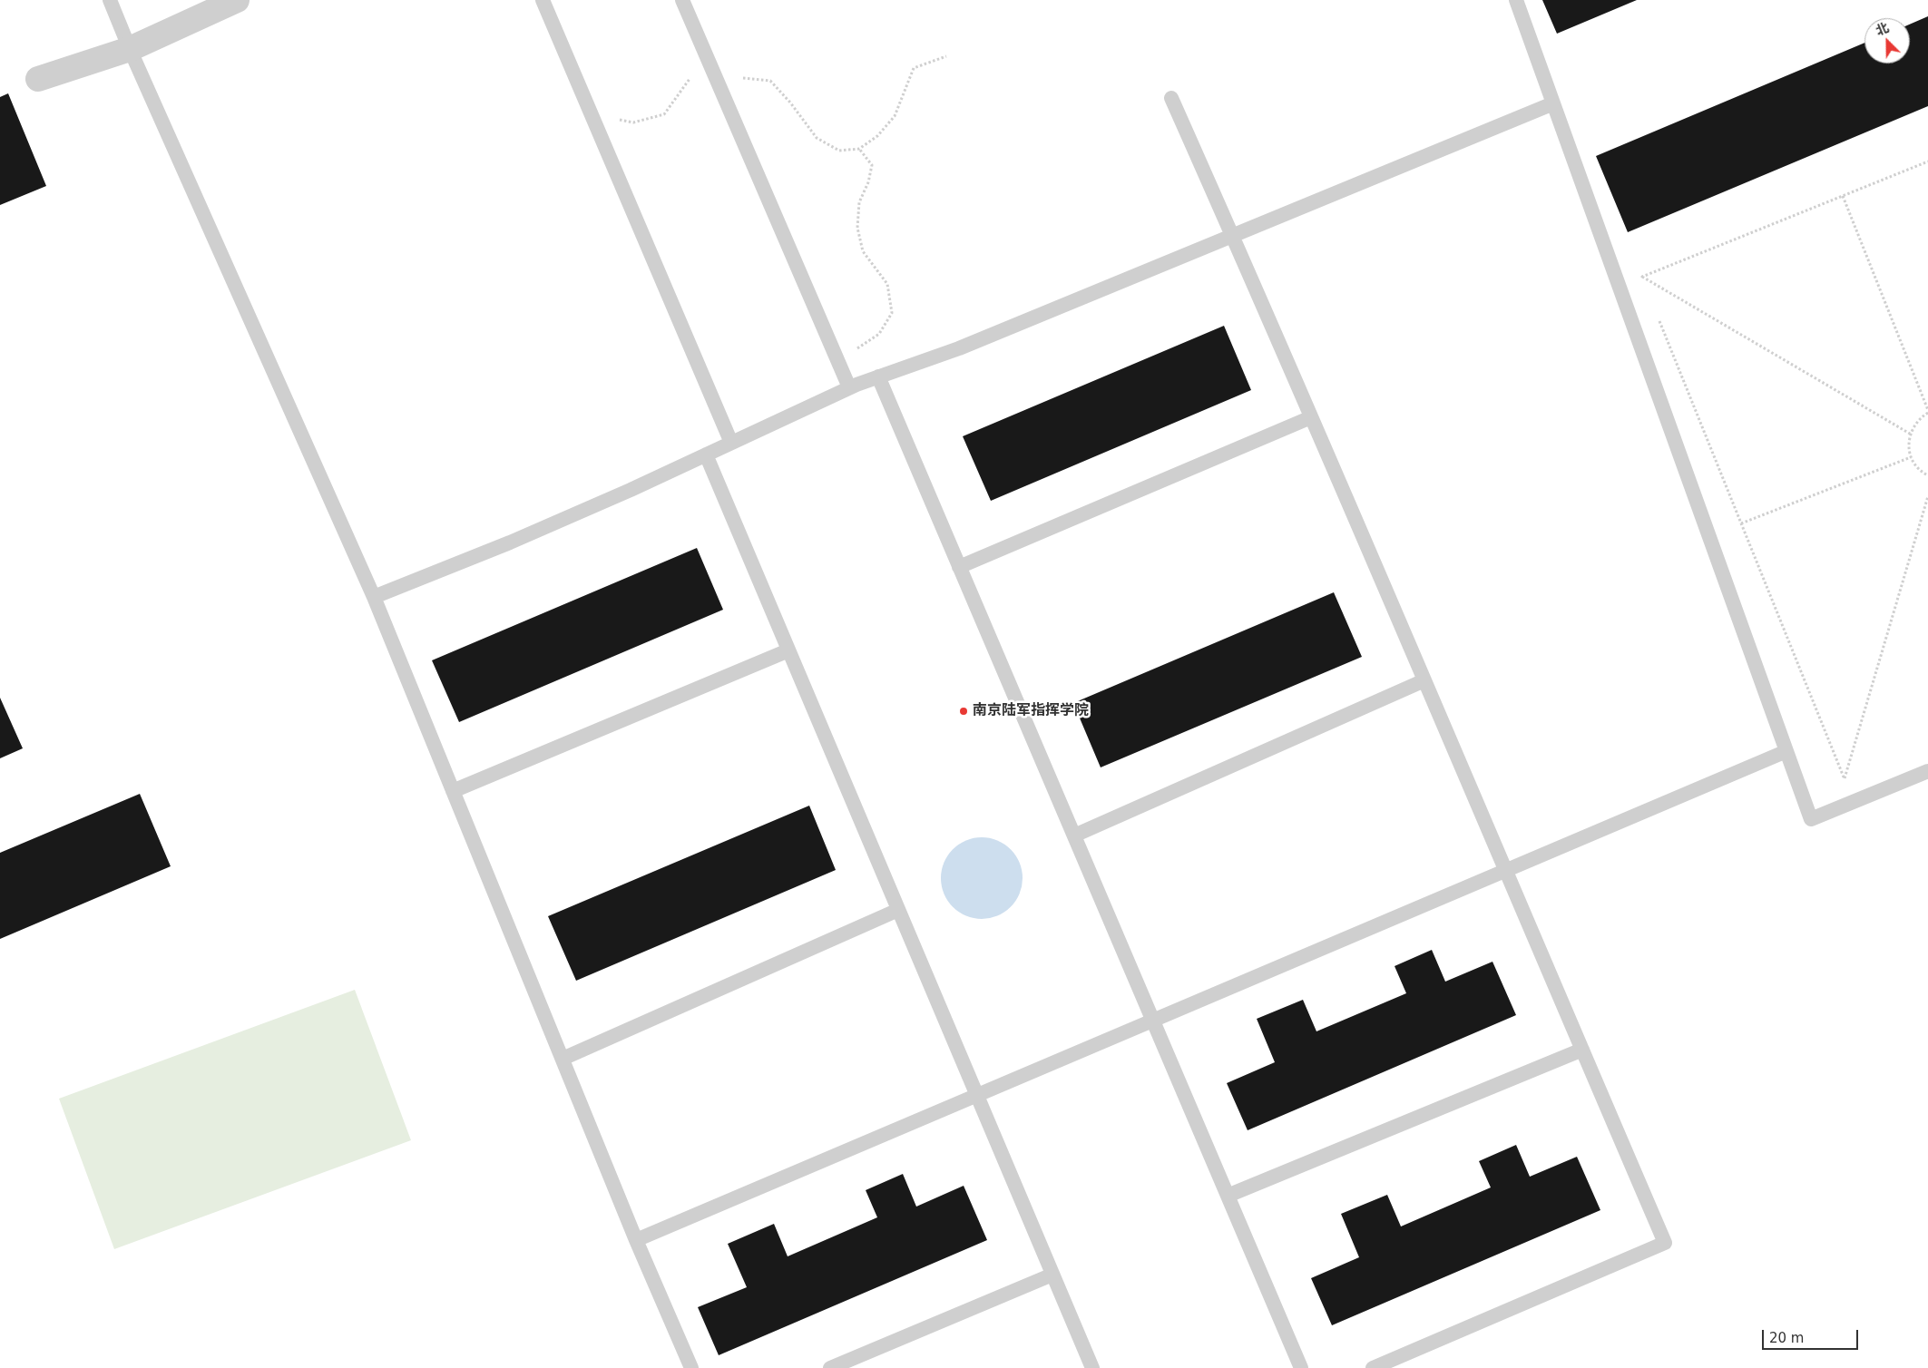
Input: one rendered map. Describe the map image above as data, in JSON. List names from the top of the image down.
{
  "places": ["南京陆军指挥学院"],
  "scale_bar": "20 m",
  "north": "top left"
}
